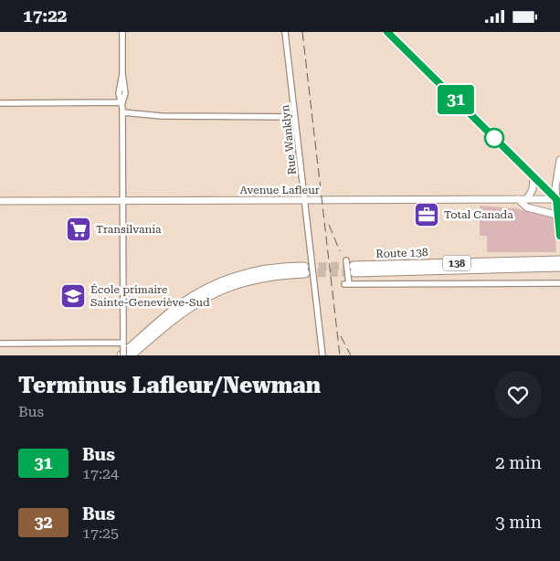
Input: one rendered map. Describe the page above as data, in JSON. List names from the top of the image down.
{
  "streets": {
    "highway": ["Route 138", "138"],
    "main road": ["Avenue Lafleur"],
    "street": ["Rue Wanklyn"]
  },
  "crossings": [
    ["Rue Wanklyn", "Avenue Lafleur"]
  ],
  "places": {
    "office": ["Total Canada"],
    "supermarket": ["Transilvania"],
    "school or university": ["École primaire Sainte-Geneviève-Sud"]
  },
  "lines": ["bus line 31"],
  "page": {
    "status": "17:22",
    "on_map": "31",
    "heading": ["Terminus Lafleur/Newman", "Bus"],
    "list": [
      {
        "mark": "31",
        "name": "Bus",
        "note": "17:24",
        "value": "2 min"
      },
      {
        "mark": "32",
        "name": "Bus",
        "note": "17:25",
        "value": "3 min"
      }
    ]
  }
}
